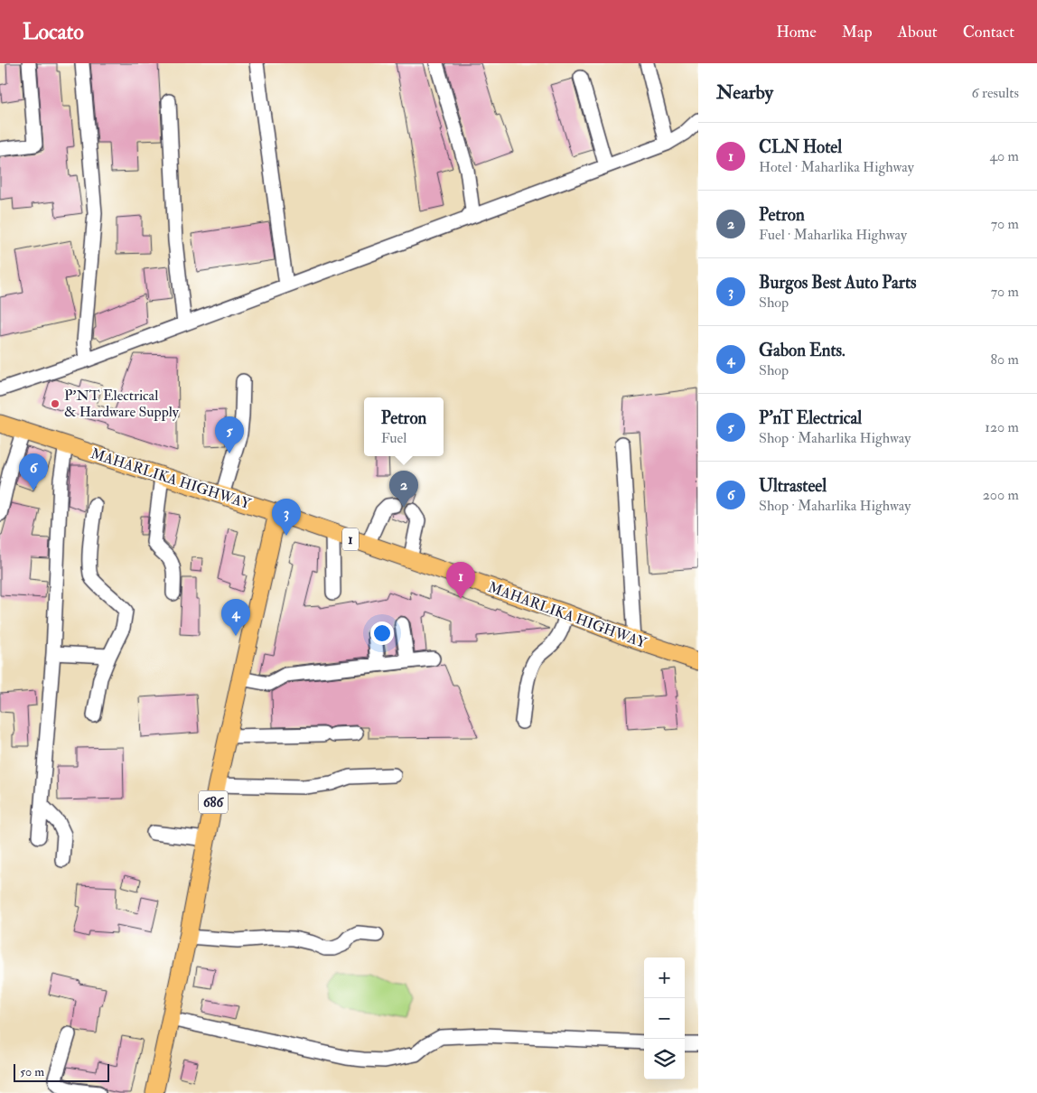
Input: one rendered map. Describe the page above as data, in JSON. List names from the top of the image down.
{
  "streets": {
    "main road": ["MAHARLIKA HIGHWAY", "1", "686"]
  },
  "crossings": [
    ["MAHARLIKA HIGHWAY", "686"]
  ],
  "places": ["P'NT Electrical & Hardware Supply"],
  "scale_bar": "50 m",
  "page": {
    "header": "Locato",
    "nav": [
      "Home",
      "Map",
      "About",
      "Contact"
    ],
    "heading": ["Nearby", "6 results"],
    "list": [
      {
        "mark": "1",
        "name": "CLN Hotel",
        "note": "Hotel · Maharlika Highway",
        "value": "40 m"
      },
      {
        "mark": "2",
        "name": "Petron",
        "note": "Fuel · Maharlika Highway",
        "value": "70 m"
      },
      {
        "mark": "3",
        "name": "Burgos Best Auto Parts",
        "note": "Shop",
        "value": "70 m"
      },
      {
        "mark": "4",
        "name": "Gabon Ents.",
        "note": "Shop",
        "value": "80 m"
      },
      {
        "mark": "5",
        "name": "P'nT Electrical",
        "note": "Shop · Maharlika Highway",
        "value": "120 m"
      },
      {
        "mark": "6",
        "name": "Ultrasteel",
        "note": "Shop · Maharlika Highway",
        "value": "200 m"
      }
    ],
    "popup": ["Petron", "Fuel"],
    "pins": [
      "5",
      "6",
      "2",
      "3",
      "1",
      "4"
    ],
    "map_buttons": ["+", "−"],
    "scale": "50 m"
  }
}
